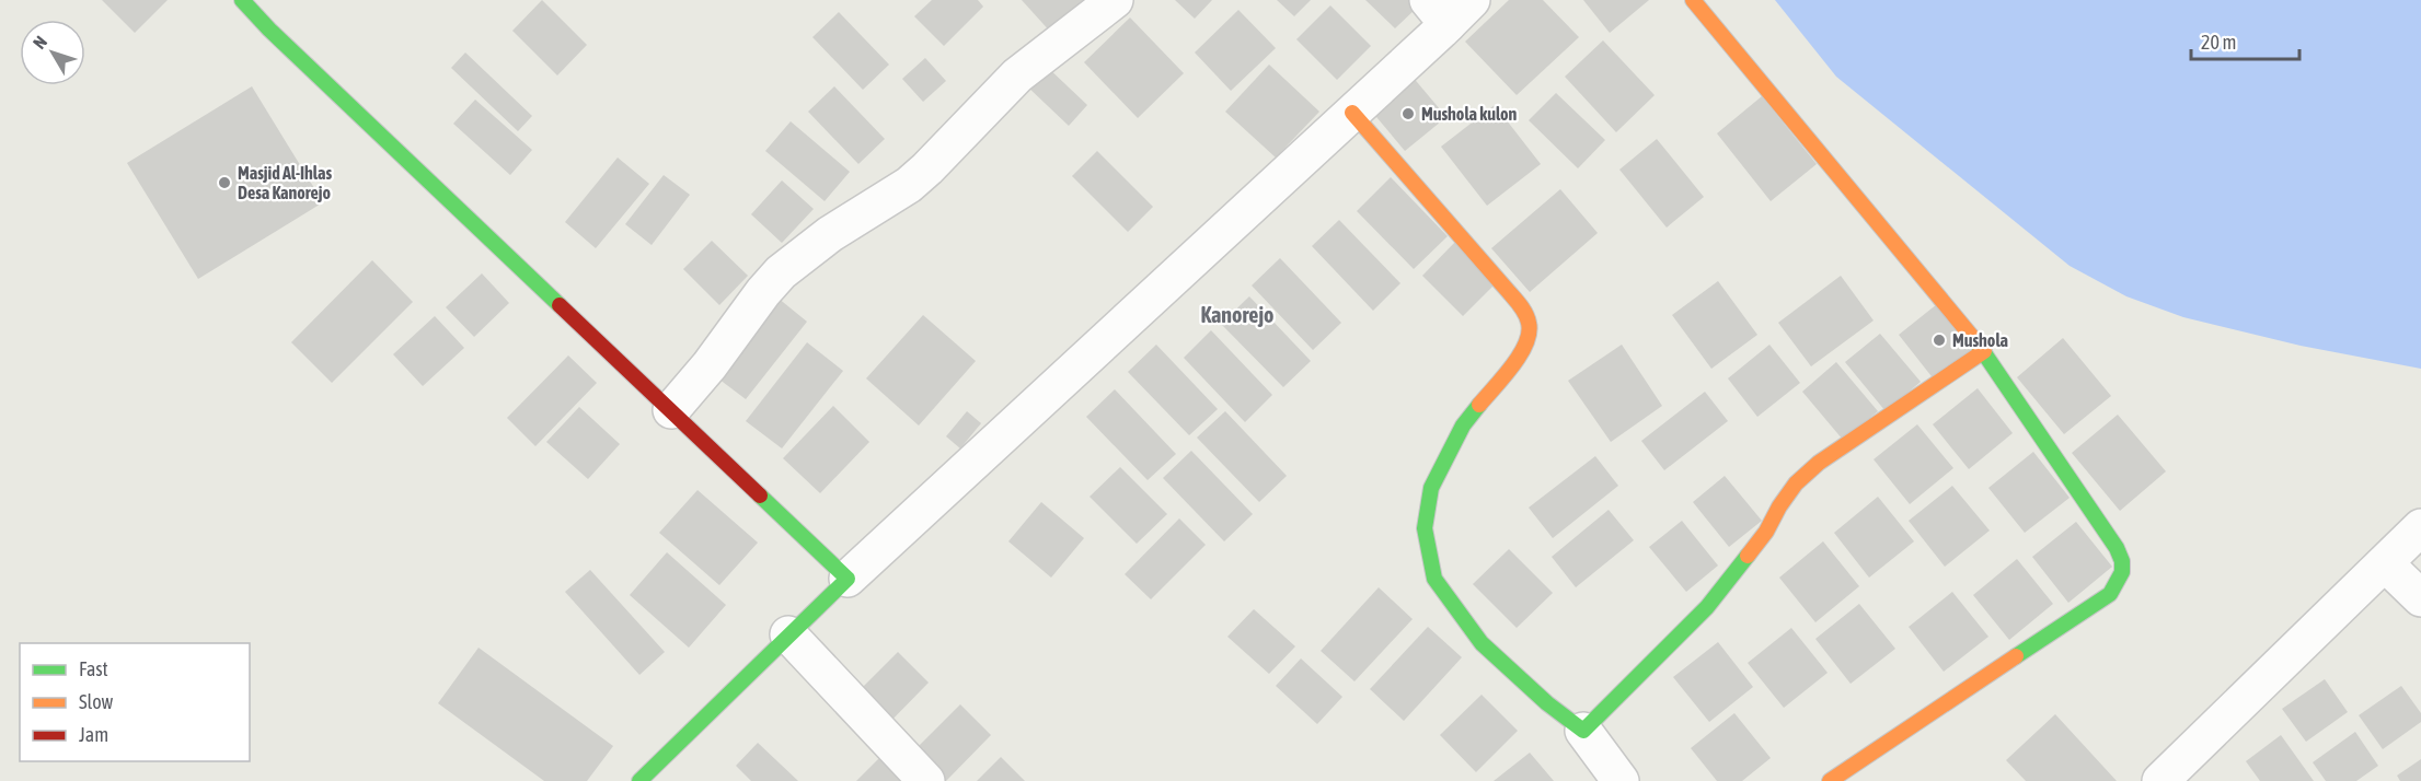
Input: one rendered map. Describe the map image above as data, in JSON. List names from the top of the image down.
{
  "districts": ["Kanorejo"],
  "places": ["Mushola kulon", "Masjid Al-Ihlas Desa Kanorejo", "Mushola"],
  "legend": ["Fast", "Slow", "Jam"],
  "scale_bar": "20 m",
  "north": "top left"
}
